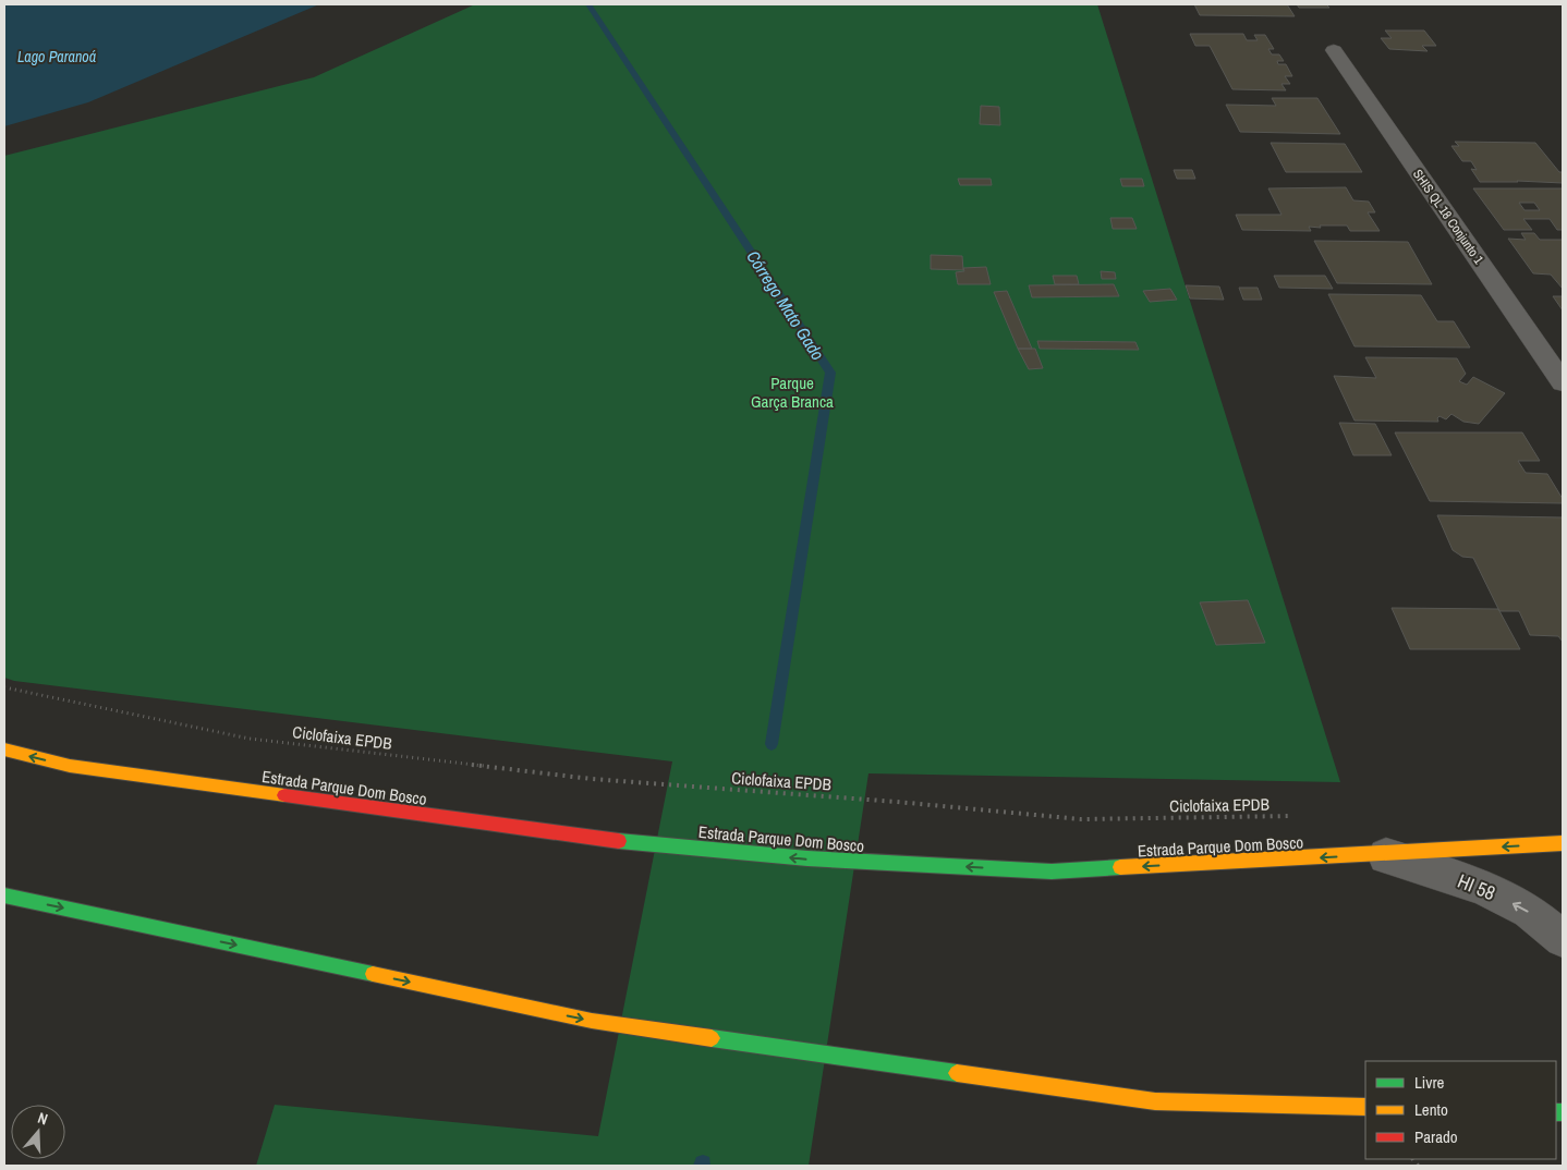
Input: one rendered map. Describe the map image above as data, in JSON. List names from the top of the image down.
{
  "streets": {
    "main road": ["Estrada Parque Dom Bosco"],
    "street": ["SHIS QL 18 Conjunto 1", "HI 58"],
    "path": ["Ciclofaixa EPDB"]
  },
  "crossings": [
    ["Estrada Parque Dom Bosco", "HI 58"]
  ],
  "one_way": ["Estrada Parque Dom Bosco", "HI 58"],
  "water": ["Lago Paranoá", "Córrego Mato Gado"],
  "parks": ["Parque Garça Branca"],
  "legend": ["Livre", "Lento", "Parado"],
  "north": "top"
}
